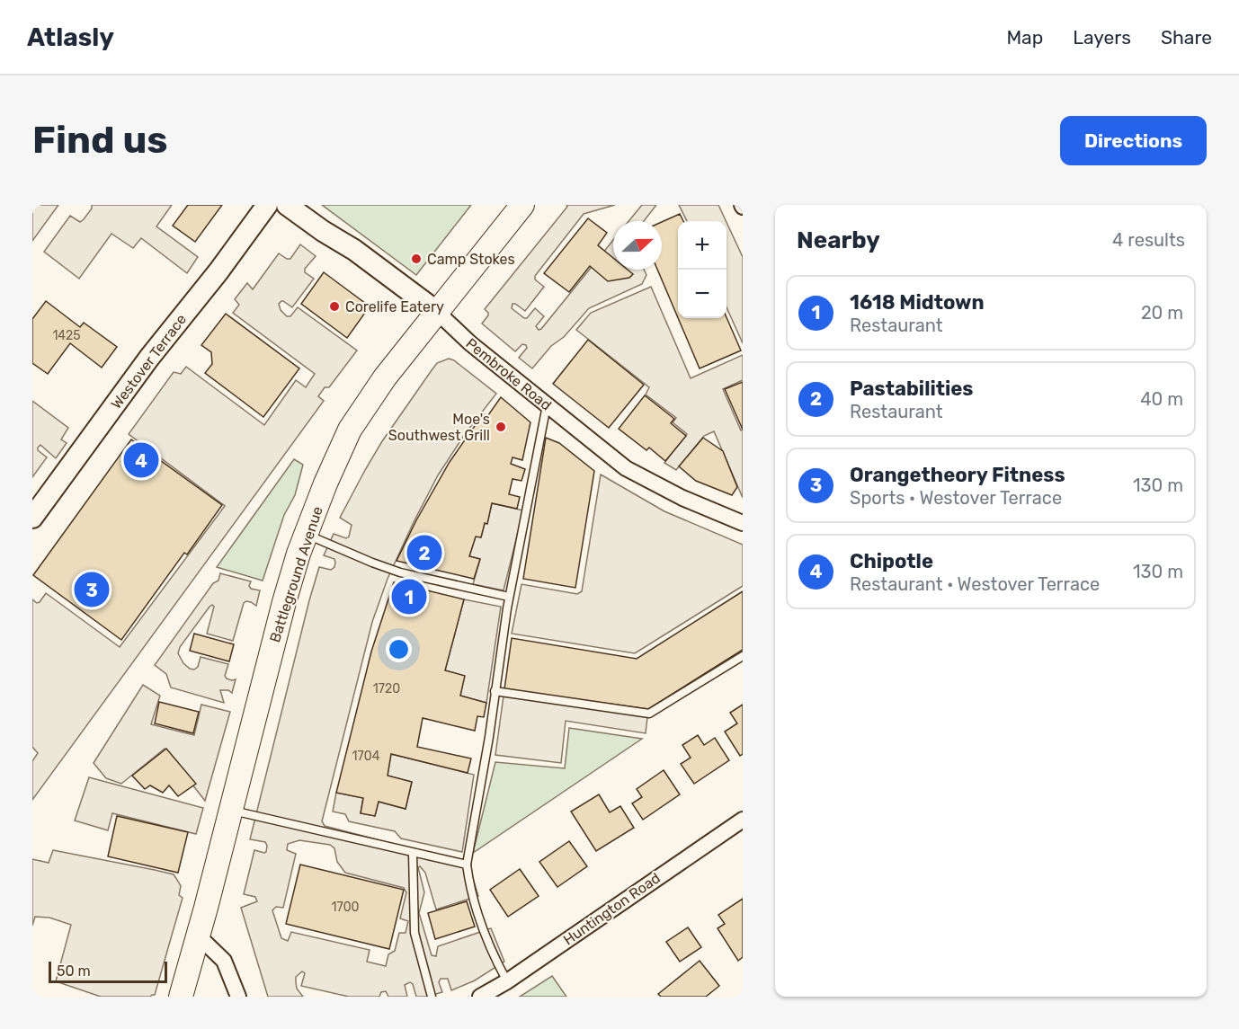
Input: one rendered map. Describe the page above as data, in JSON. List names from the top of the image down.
{
  "streets": {
    "main road": ["Westover Terrace", "Pembroke Road", "Battleground Avenue"],
    "street": ["Huntington Road"]
  },
  "crossings": [
    ["Pembroke Road", "Battleground Avenue"]
  ],
  "places": ["Camp Stokes", "Corelife Eatery", "Moe's Southwest Grill"],
  "house_numbers": [
    "1425",
    "1720",
    "1704",
    "1700"
  ],
  "scale_bar": "50 m",
  "north": "right",
  "page": {
    "header": "Atlasly",
    "nav": ["Map", "Layers", "Share"],
    "buttons": "Directions",
    "title": "Find us",
    "heading": ["Nearby", "4 results"],
    "map_buttons": ["+", "−"],
    "list": [
      {
        "mark": "1",
        "name": "1618 Midtown",
        "note": "Restaurant",
        "value": "20 m"
      },
      {
        "mark": "2",
        "name": "Pastabilities",
        "note": "Restaurant",
        "value": "40 m"
      },
      {
        "mark": "3",
        "name": "Orangetheory Fitness",
        "note": "Sports · Westover Terrace",
        "value": "130 m"
      },
      {
        "mark": "4",
        "name": "Chipotle",
        "note": "Restaurant · Westover Terrace",
        "value": "130 m"
      }
    ],
    "pins": [
      "4",
      "2",
      "3",
      "1"
    ],
    "scale": "50 m"
  }
}
